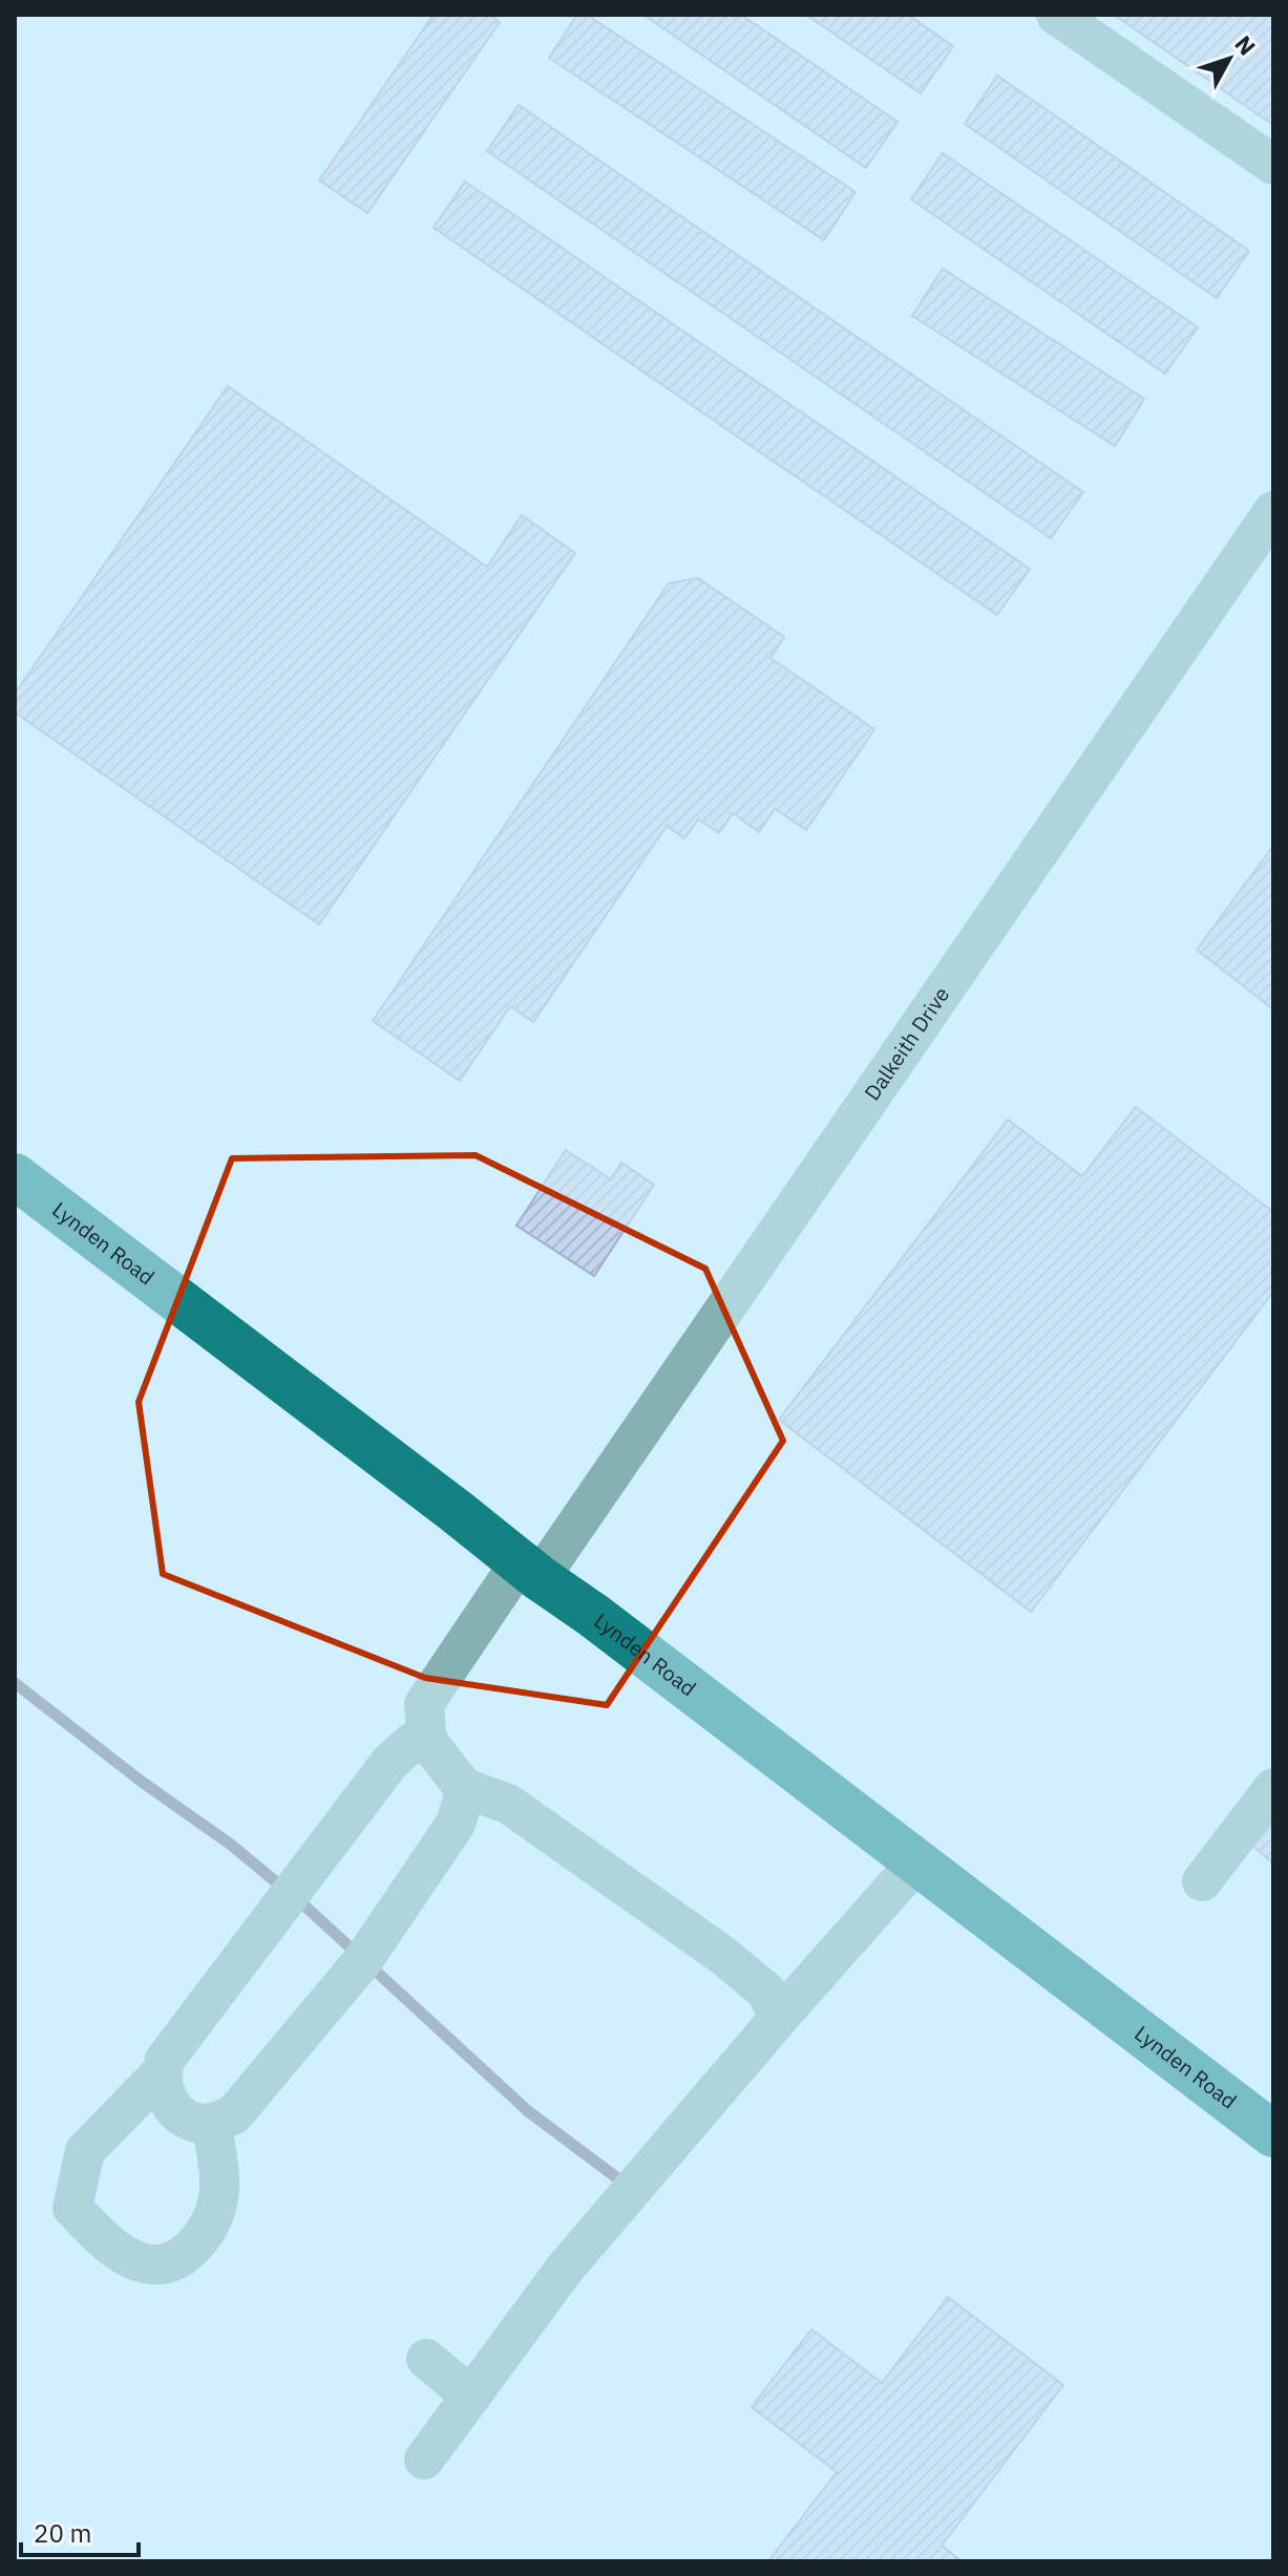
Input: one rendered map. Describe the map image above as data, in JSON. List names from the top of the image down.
{
  "streets": {
    "main road": ["Lynden Road"],
    "street": ["Dalkeith Drive"]
  },
  "crossings": [
    ["Dalkeith Drive", "Lynden Road"]
  ],
  "scale_bar": "20 m",
  "north": "top right"
}
